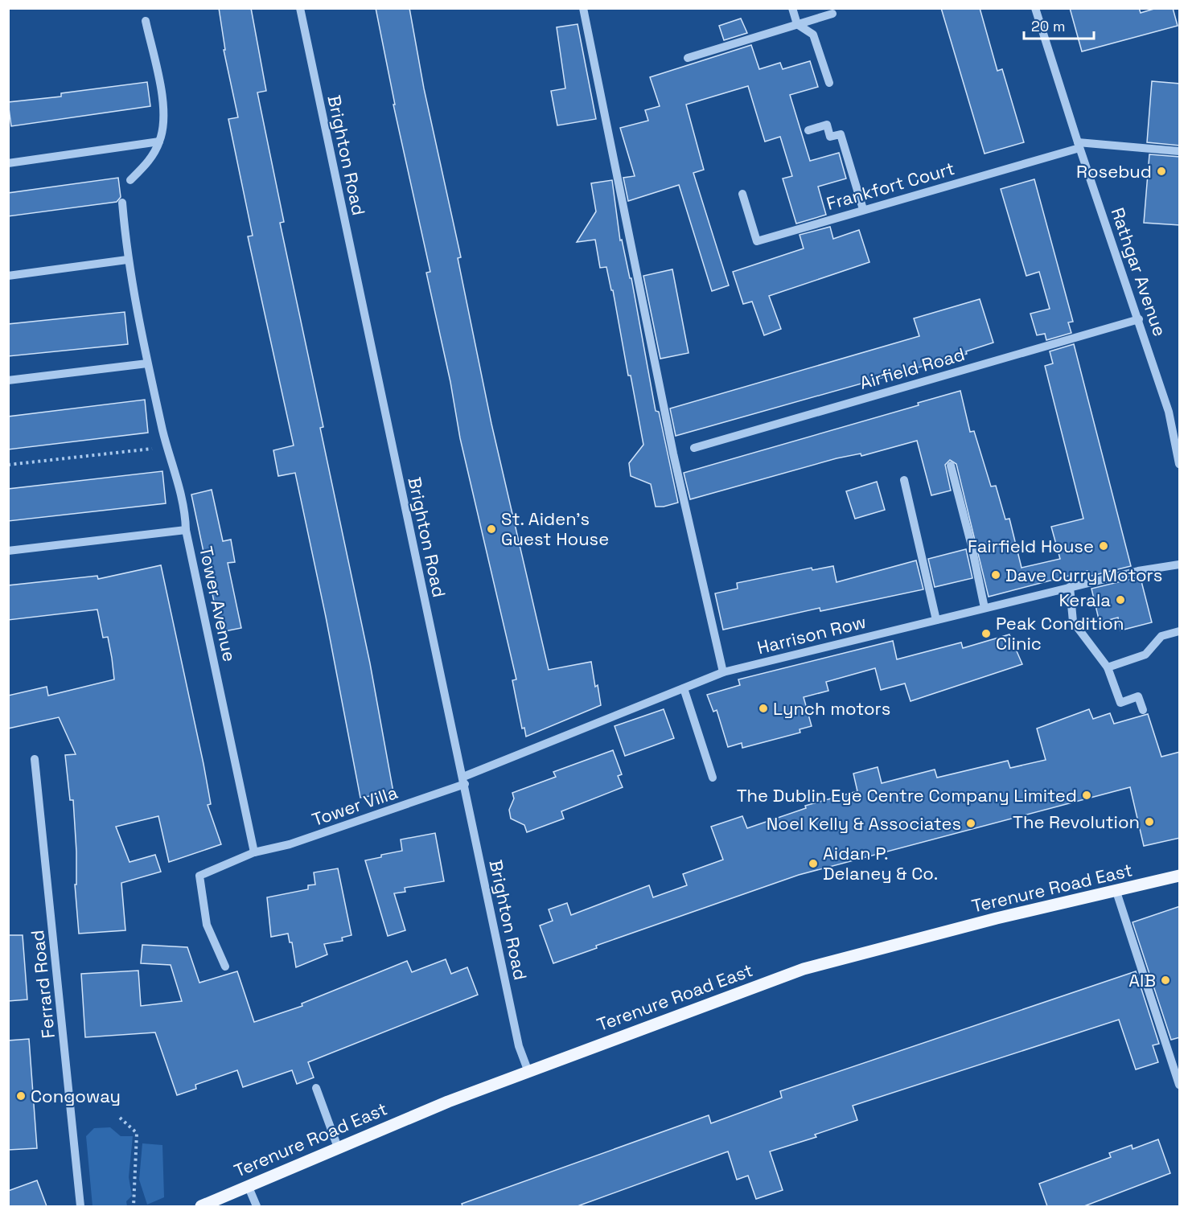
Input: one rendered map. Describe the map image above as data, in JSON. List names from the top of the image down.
{
  "streets": {
    "main road": ["Terenure Road East"],
    "street": [
      "Brighton Road",
      "Frankfort Court",
      "Rathgar Avenue",
      "Airfield Road",
      "Tower Avenue",
      "Harrison Row",
      "Tower Villa",
      "Ferrard Road"
    ]
  },
  "crossings": [
    ["Brighton Road", "Harrison Row"],
    ["Brighton Road", "Tower Villa"],
    ["Brighton Road", "Terenure Road East"],
    ["Frankfort Court", "Rathgar Avenue"],
    ["Rathgar Avenue", "Airfield Road"],
    ["Tower Avenue", "Tower Villa"],
    ["Harrison Row", "Tower Villa"]
  ],
  "places": [
    "Rosebud",
    "St. Aiden's Guest House",
    "Fairfield House",
    "Dave Curry Motors",
    "Kerala",
    "Peak Condition Clinic",
    "Lynch motors",
    "The Dublin Eye Centre Company Limited",
    "The Revolution",
    "Noel Kelly & Associates",
    "Aidan P. Delaney & Co.",
    "AIB",
    "Congoway"
  ],
  "scale_bar": "20 m"
}
